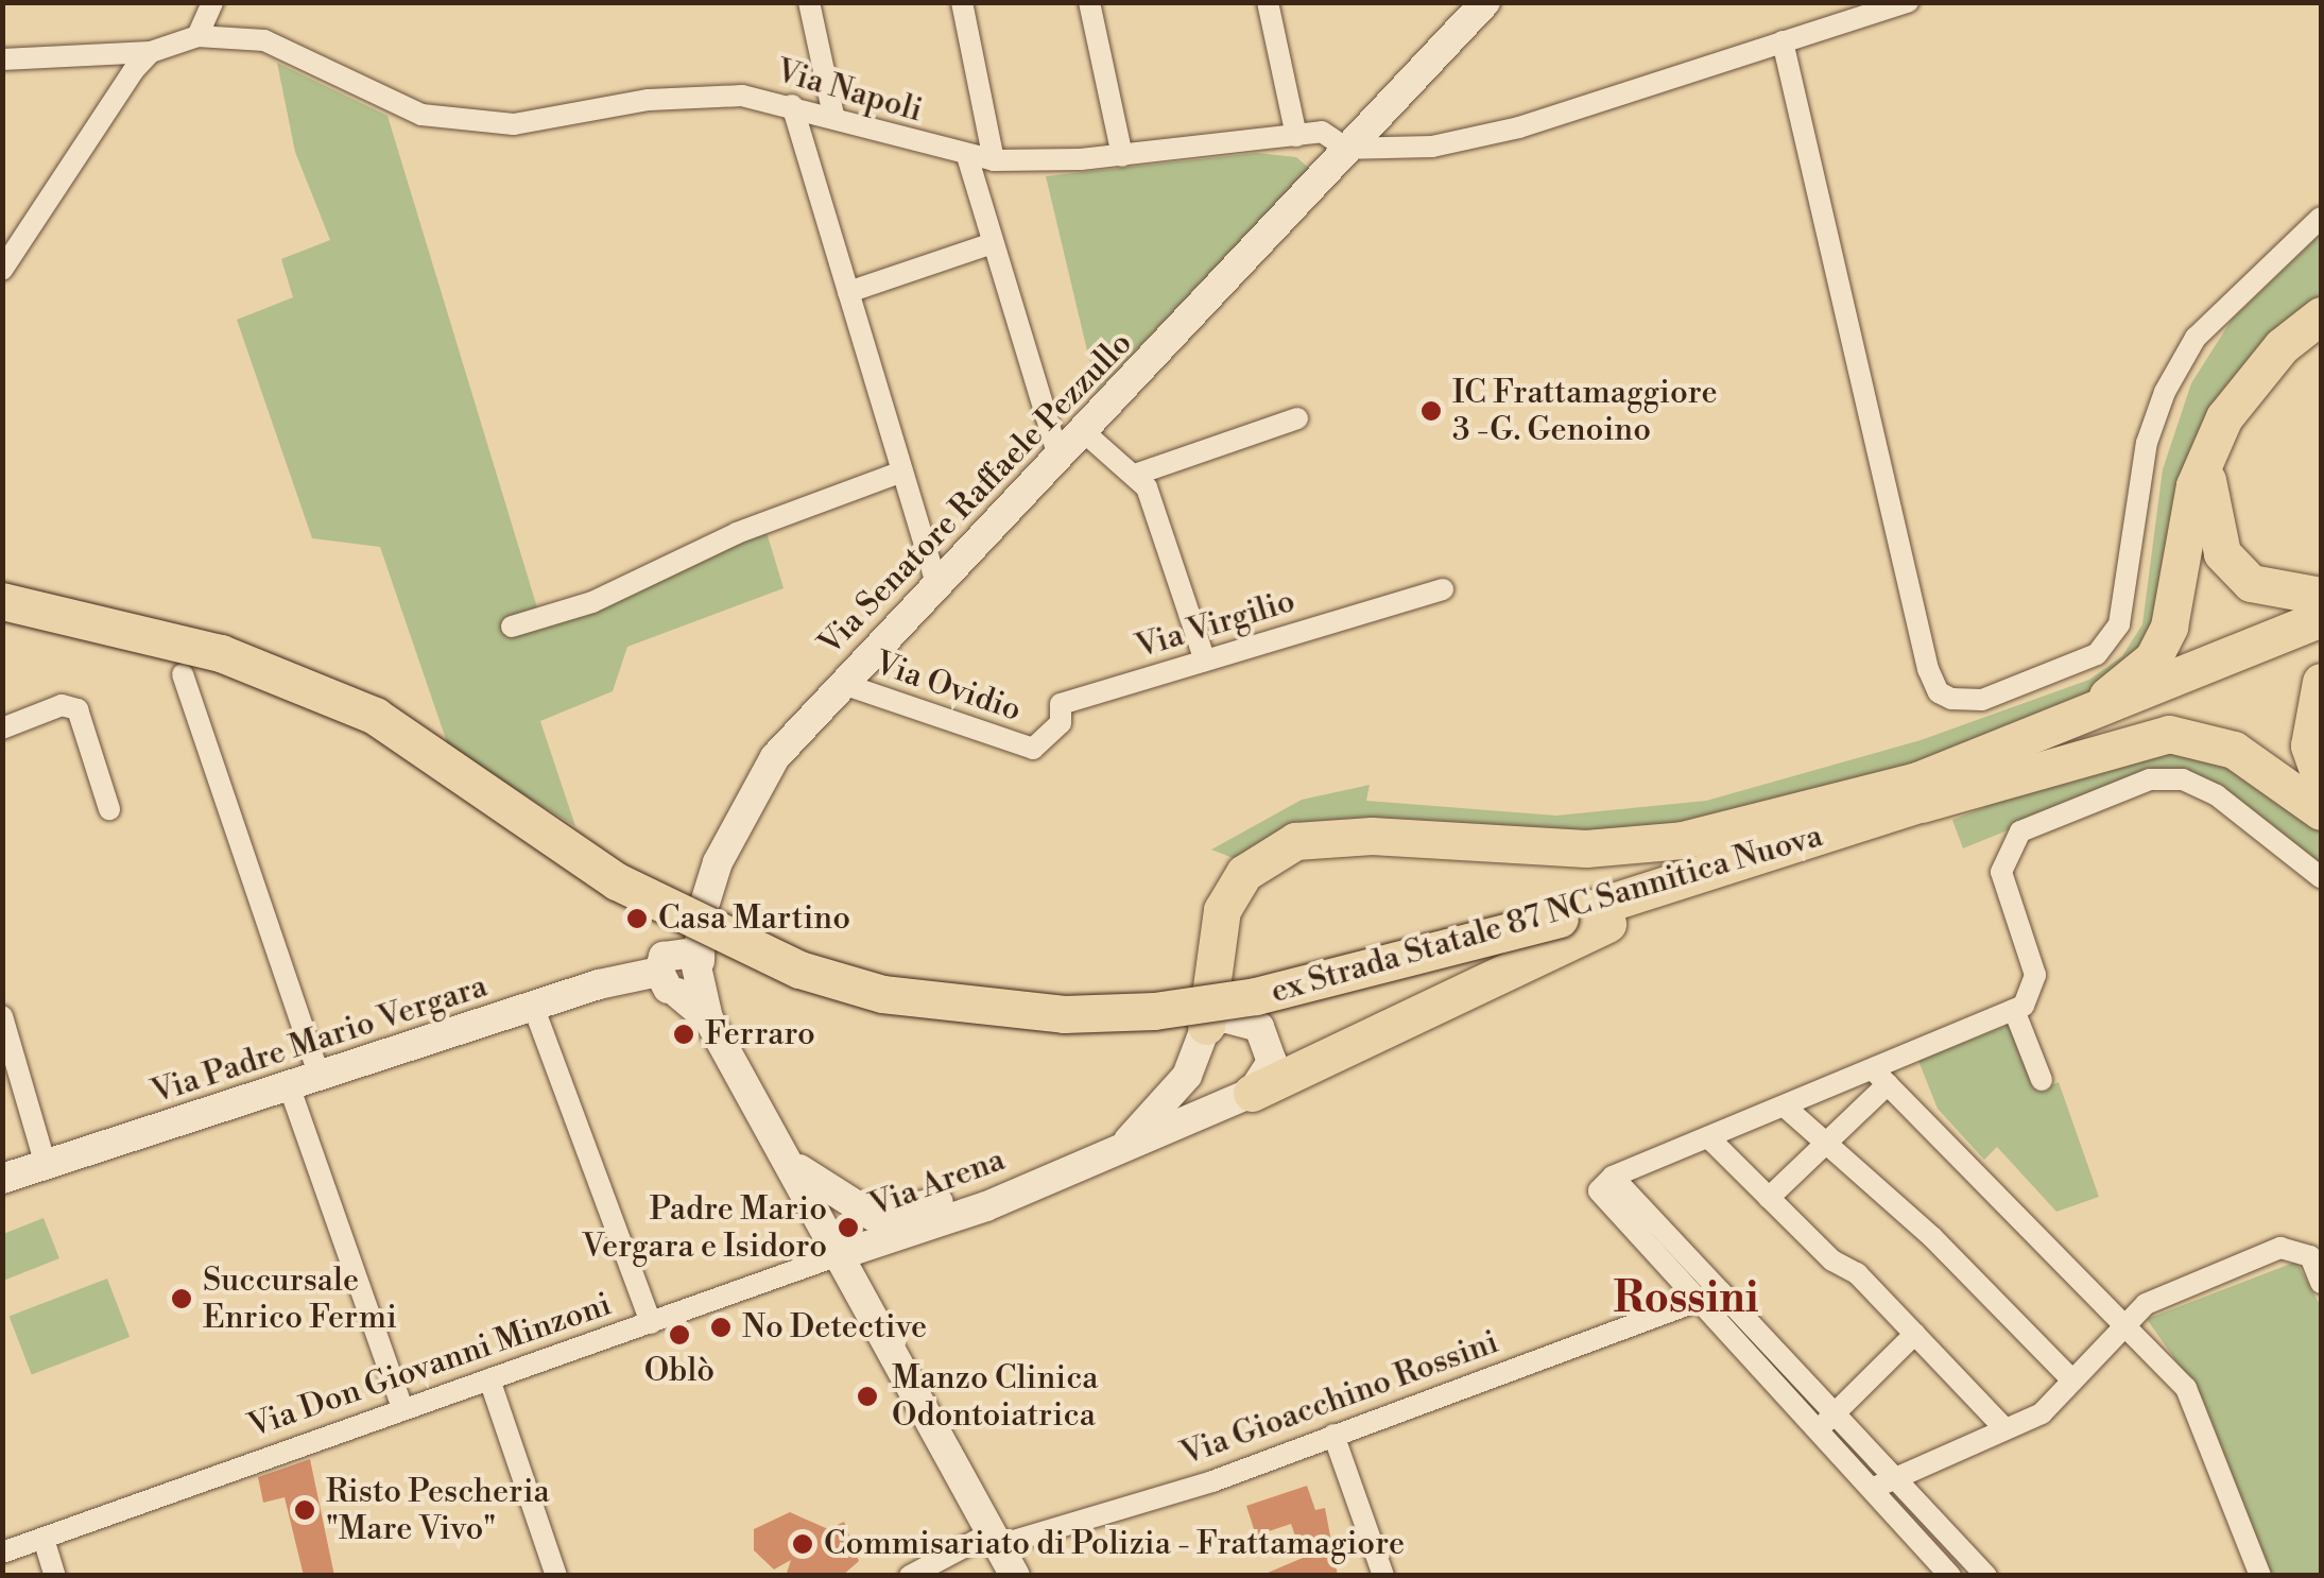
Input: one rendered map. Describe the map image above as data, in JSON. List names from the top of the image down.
{
  "streets": {
    "highway": ["ex Strada Statale 87 NC Sannitica Nuova"],
    "street": [
      "Via Napoli",
      "Via Senatore Raffaele Pezzullo",
      "Via Virgilio",
      "Via Ovidio",
      "Via Padre Mario Vergara",
      "Via Arena",
      "Via Don Giovanni Minzoni",
      "Via Gioacchino Rossini"
    ]
  },
  "crossings": [
    ["Via Napoli", "Via Senatore Raffaele Pezzullo"],
    ["Via Senatore Raffaele Pezzullo", "Via Ovidio"],
    ["Via Senatore Raffaele Pezzullo", "Via Padre Mario Vergara"],
    ["Via Virgilio", "Via Ovidio"],
    ["Via Arena", "Via Don Giovanni Minzoni"]
  ],
  "districts": ["Rossini"],
  "places": [
    "IC Frattamaggiore 3 -G. Genoino",
    "Casa Martino",
    "Ferraro",
    "Padre Mario Vergara e Isidoro",
    "Succursale Enrico Fermi",
    "No Detective",
    "Oblò",
    "Manzo Clinica Odontoiatrica",
    "Risto Pescheria \"Mare Vivo\"",
    "Commisariato di Polizia - Frattamagiore"
  ]
}
